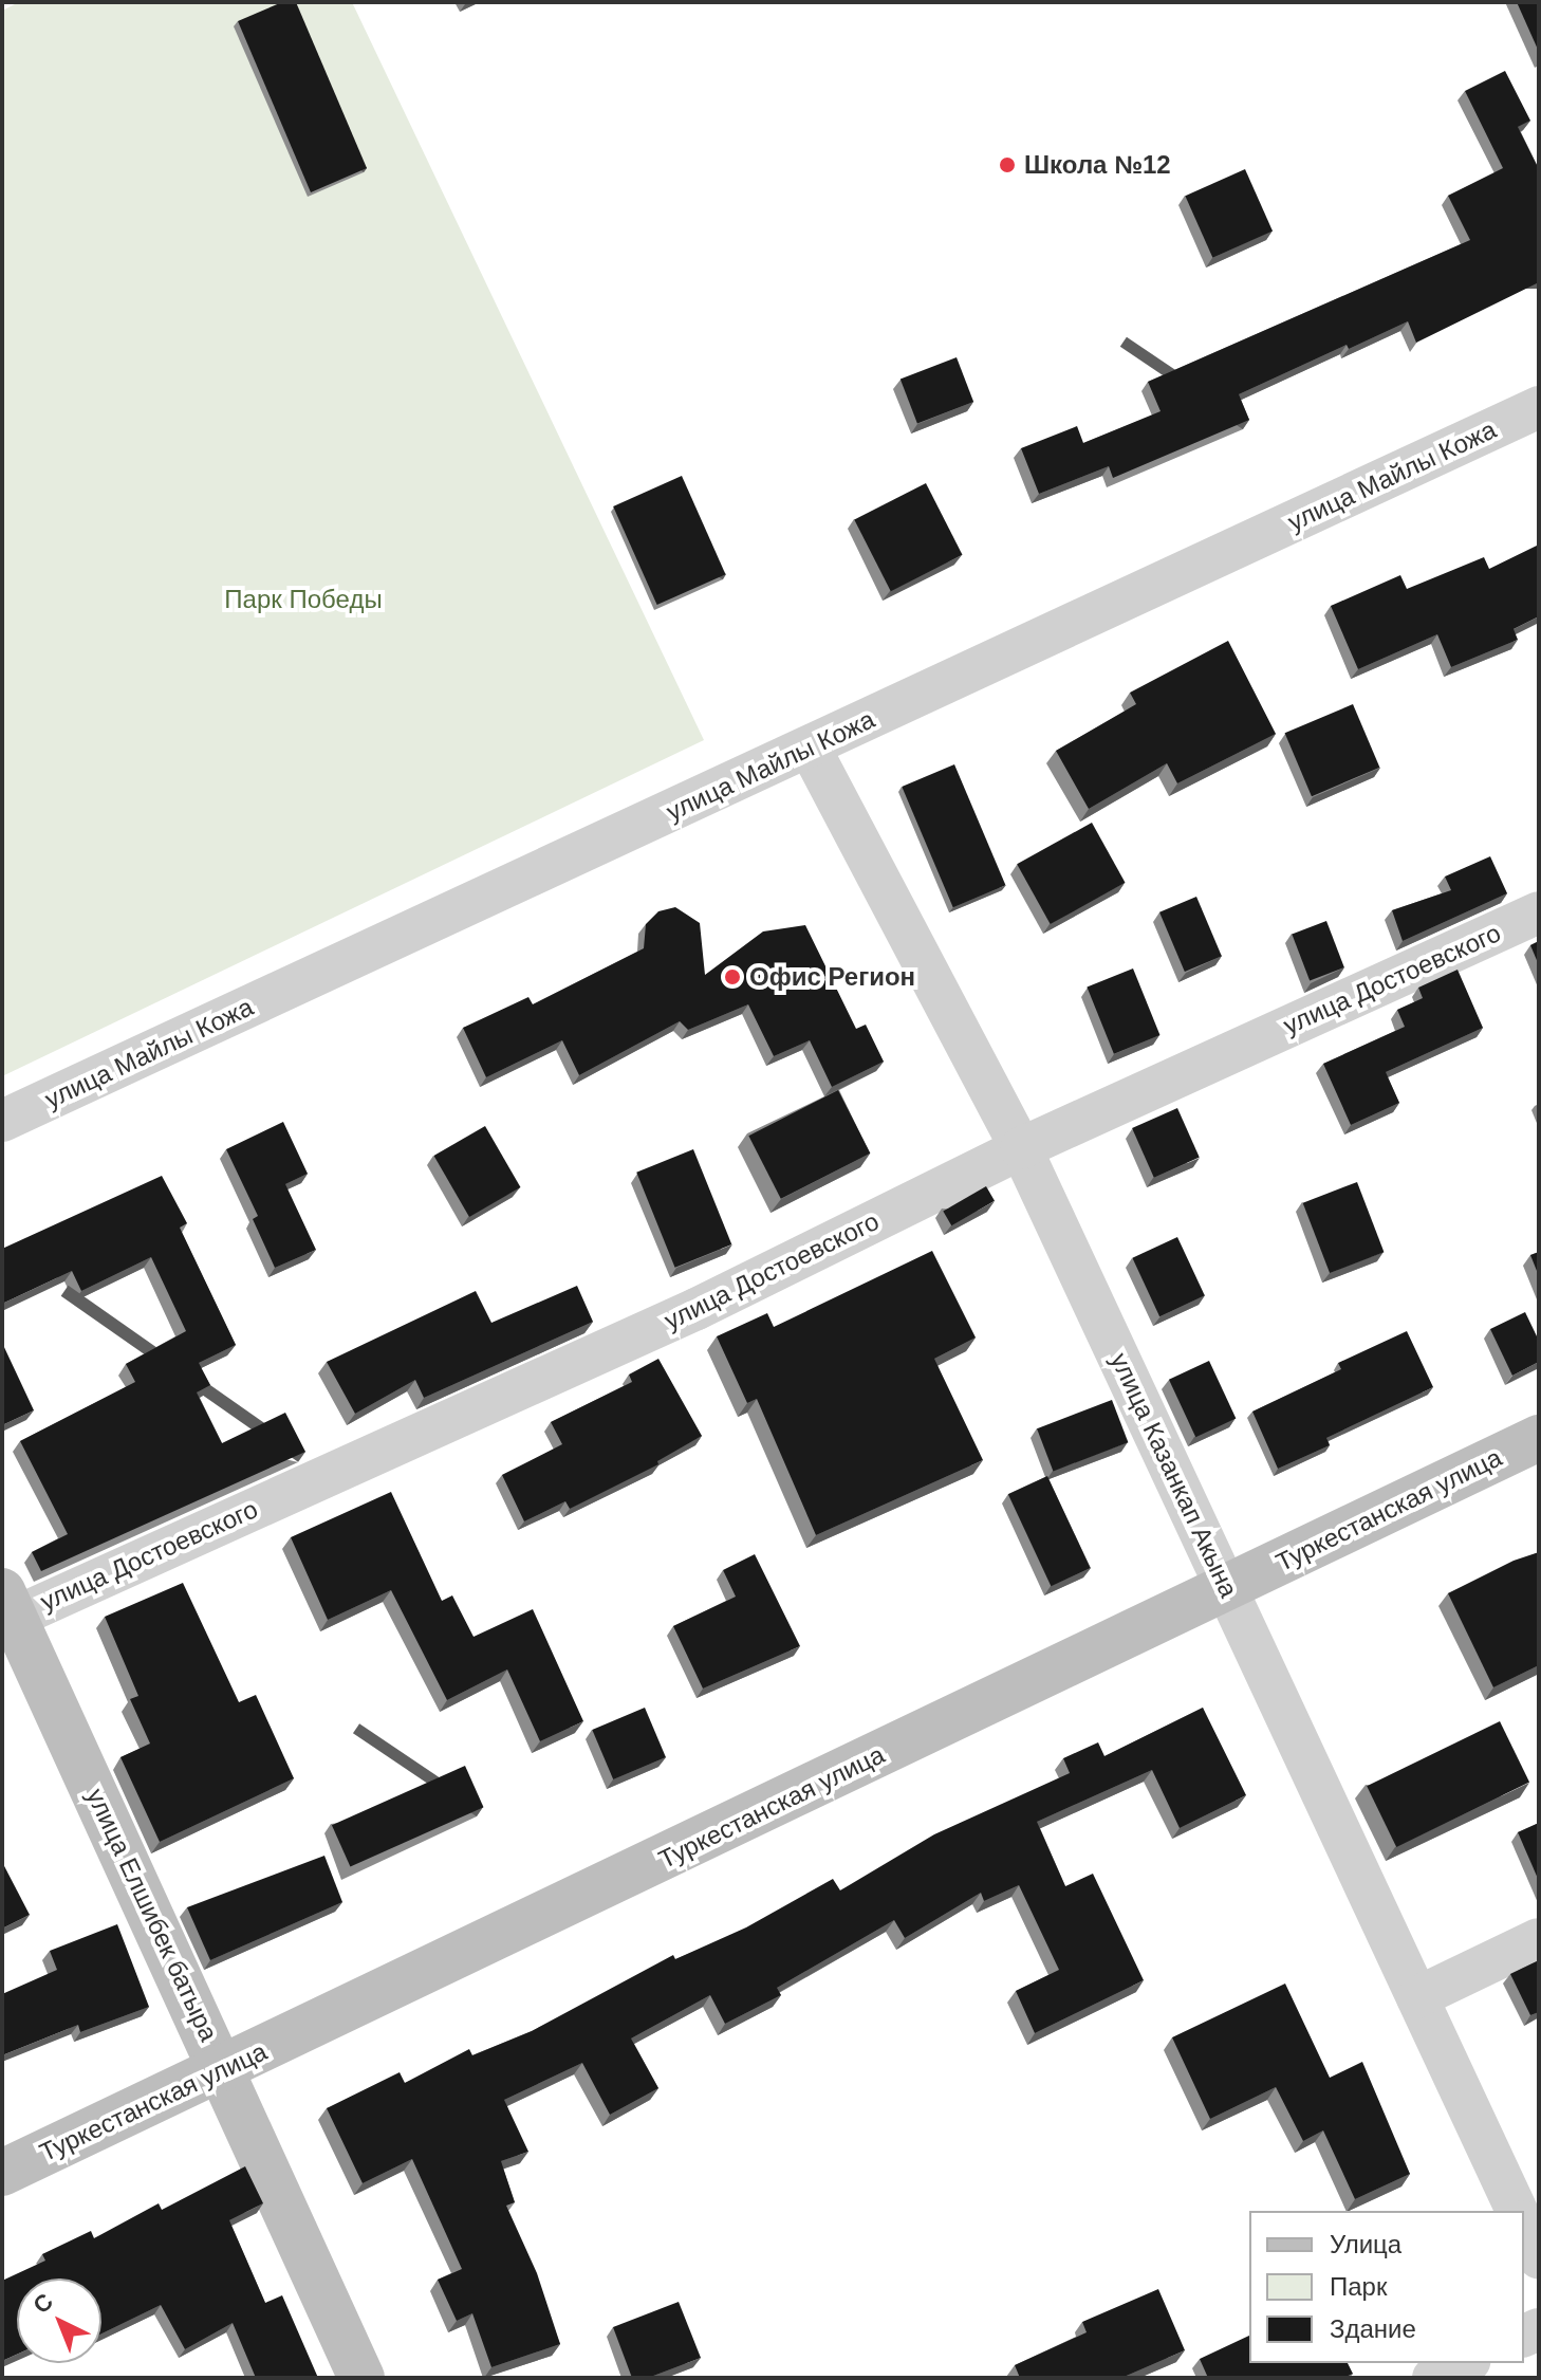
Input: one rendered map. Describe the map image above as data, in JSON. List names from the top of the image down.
{
  "streets": {
    "street": [
      "улица Майлы Кожа",
      "улица Достоевского",
      "улица Казанкап Акына",
      "Туркестанская улица",
      "улица Елшибек батыра"
    ]
  },
  "crossings": [
    ["улица Майлы Кожа", "улица Казанкап Акына"],
    ["улица Достоевского", "улица Казанкап Акына"],
    ["улица Достоевского", "улица Елшибек батыра"],
    ["улица Казанкап Акына", "Туркестанская улица"],
    ["Туркестанская улица", "улица Елшибек батыра"]
  ],
  "parks": ["Парк Победы"],
  "places": ["Школа №12", "Офис Регион"],
  "legend": ["Улица", "Парк", "Здание"],
  "north": "top left"
}
